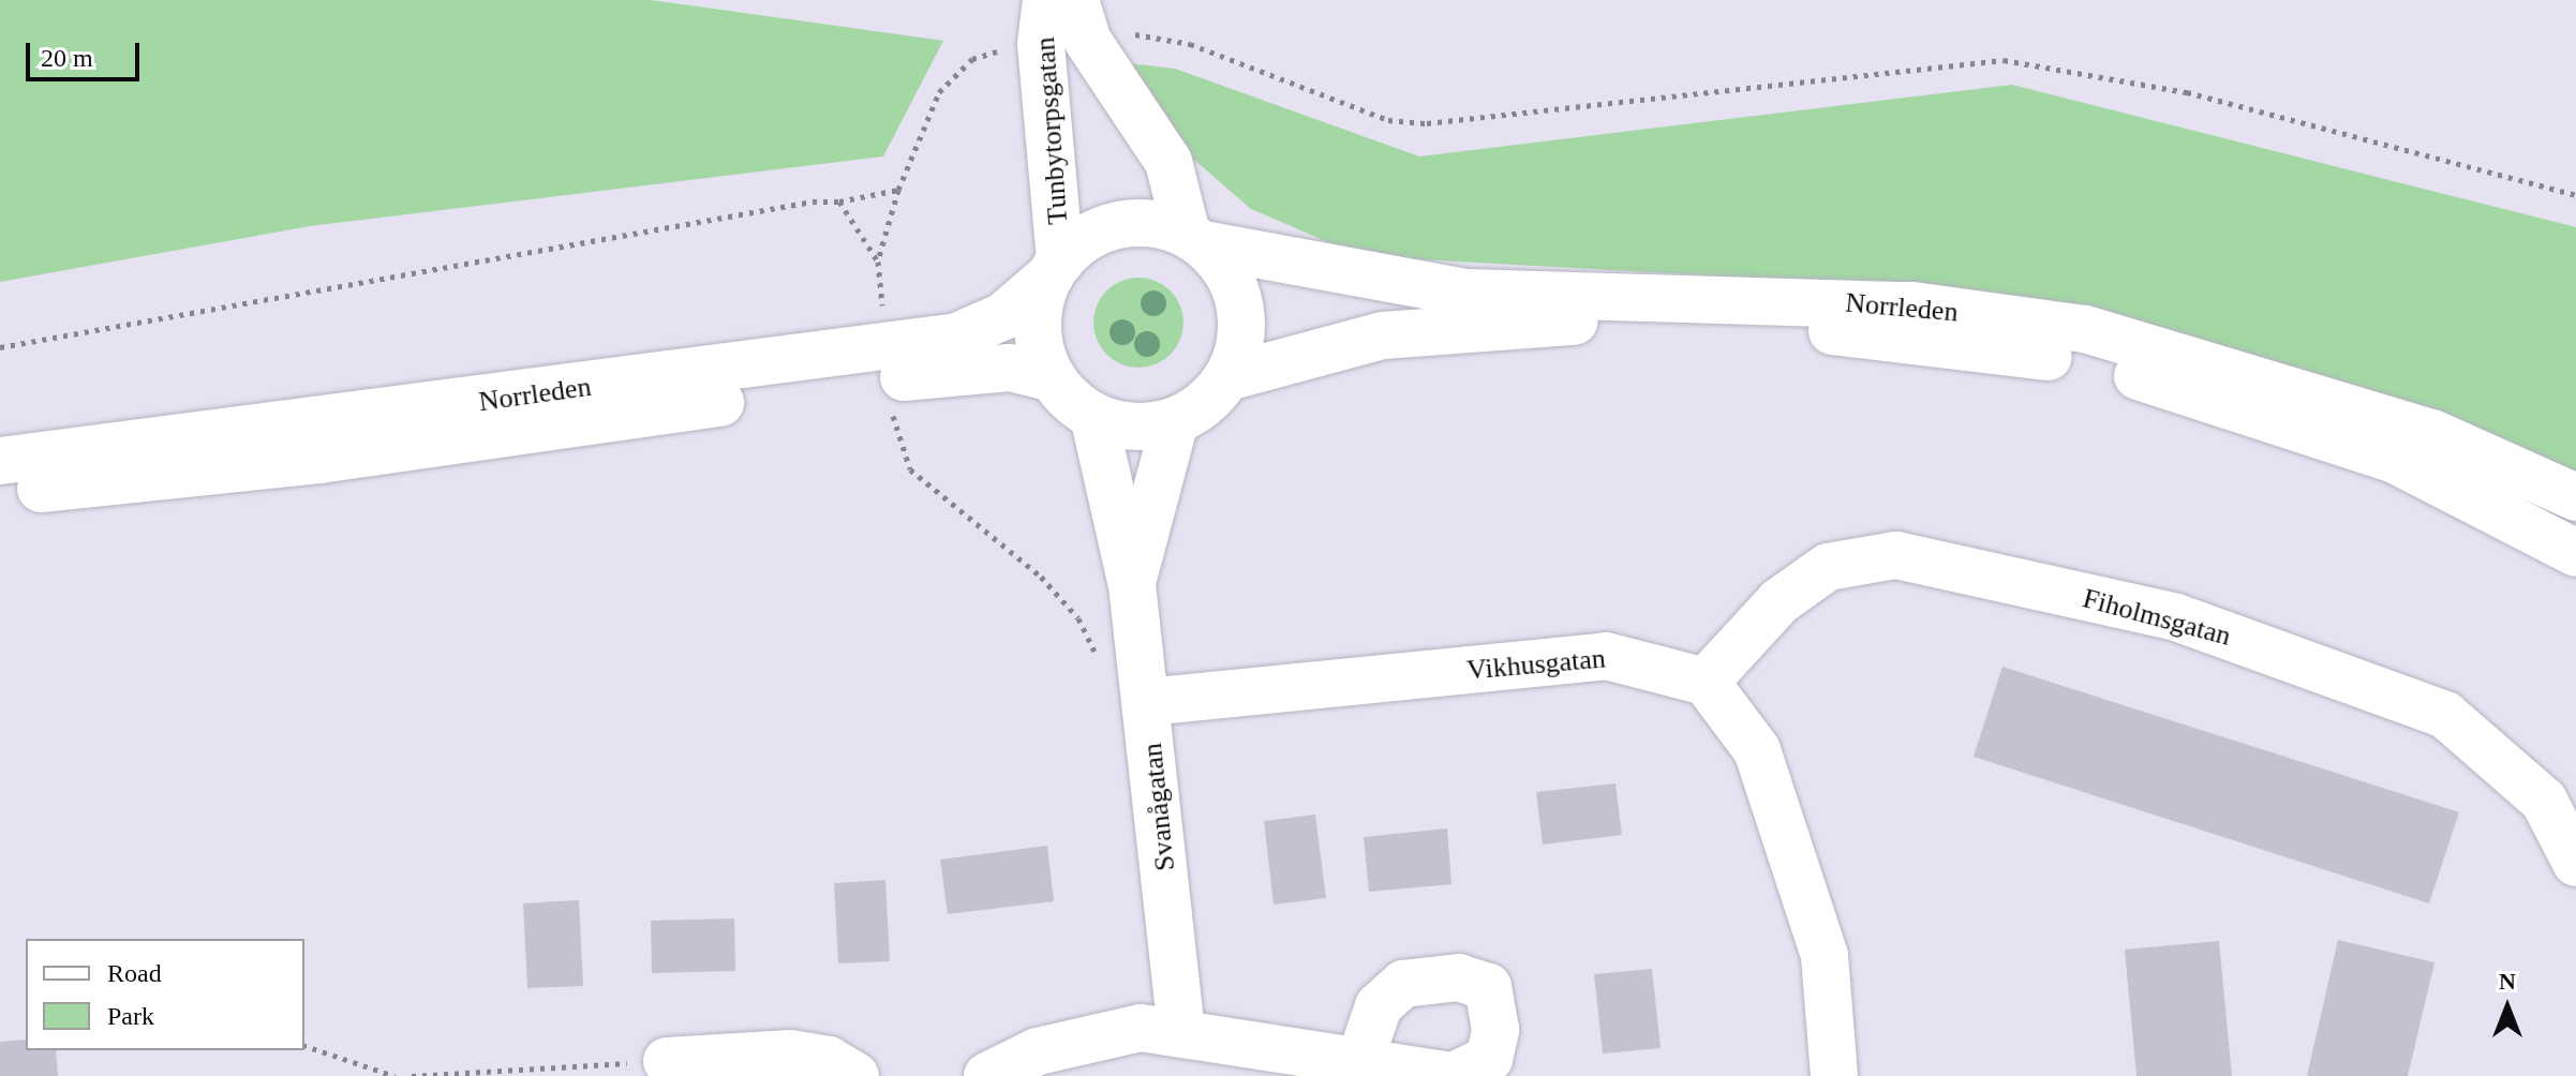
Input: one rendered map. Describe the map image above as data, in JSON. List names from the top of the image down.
{
  "streets": {
    "main road": [
      "Tunbytorpsgatan",
      "Norrleden",
      "Fiholmsgatan",
      "Vikhusgatan",
      "Svanågatan"
    ]
  },
  "crossings": [
    ["Tunbytorpsgatan", "Norrleden"],
    ["Tunbytorpsgatan", "Svanågatan"],
    ["Norrleden", "Svanågatan"],
    ["Fiholmsgatan", "Vikhusgatan"],
    ["Vikhusgatan", "Svanågatan"]
  ],
  "legend": ["Road", "Park"],
  "scale_bar": "20 m",
  "north": "top"
}
